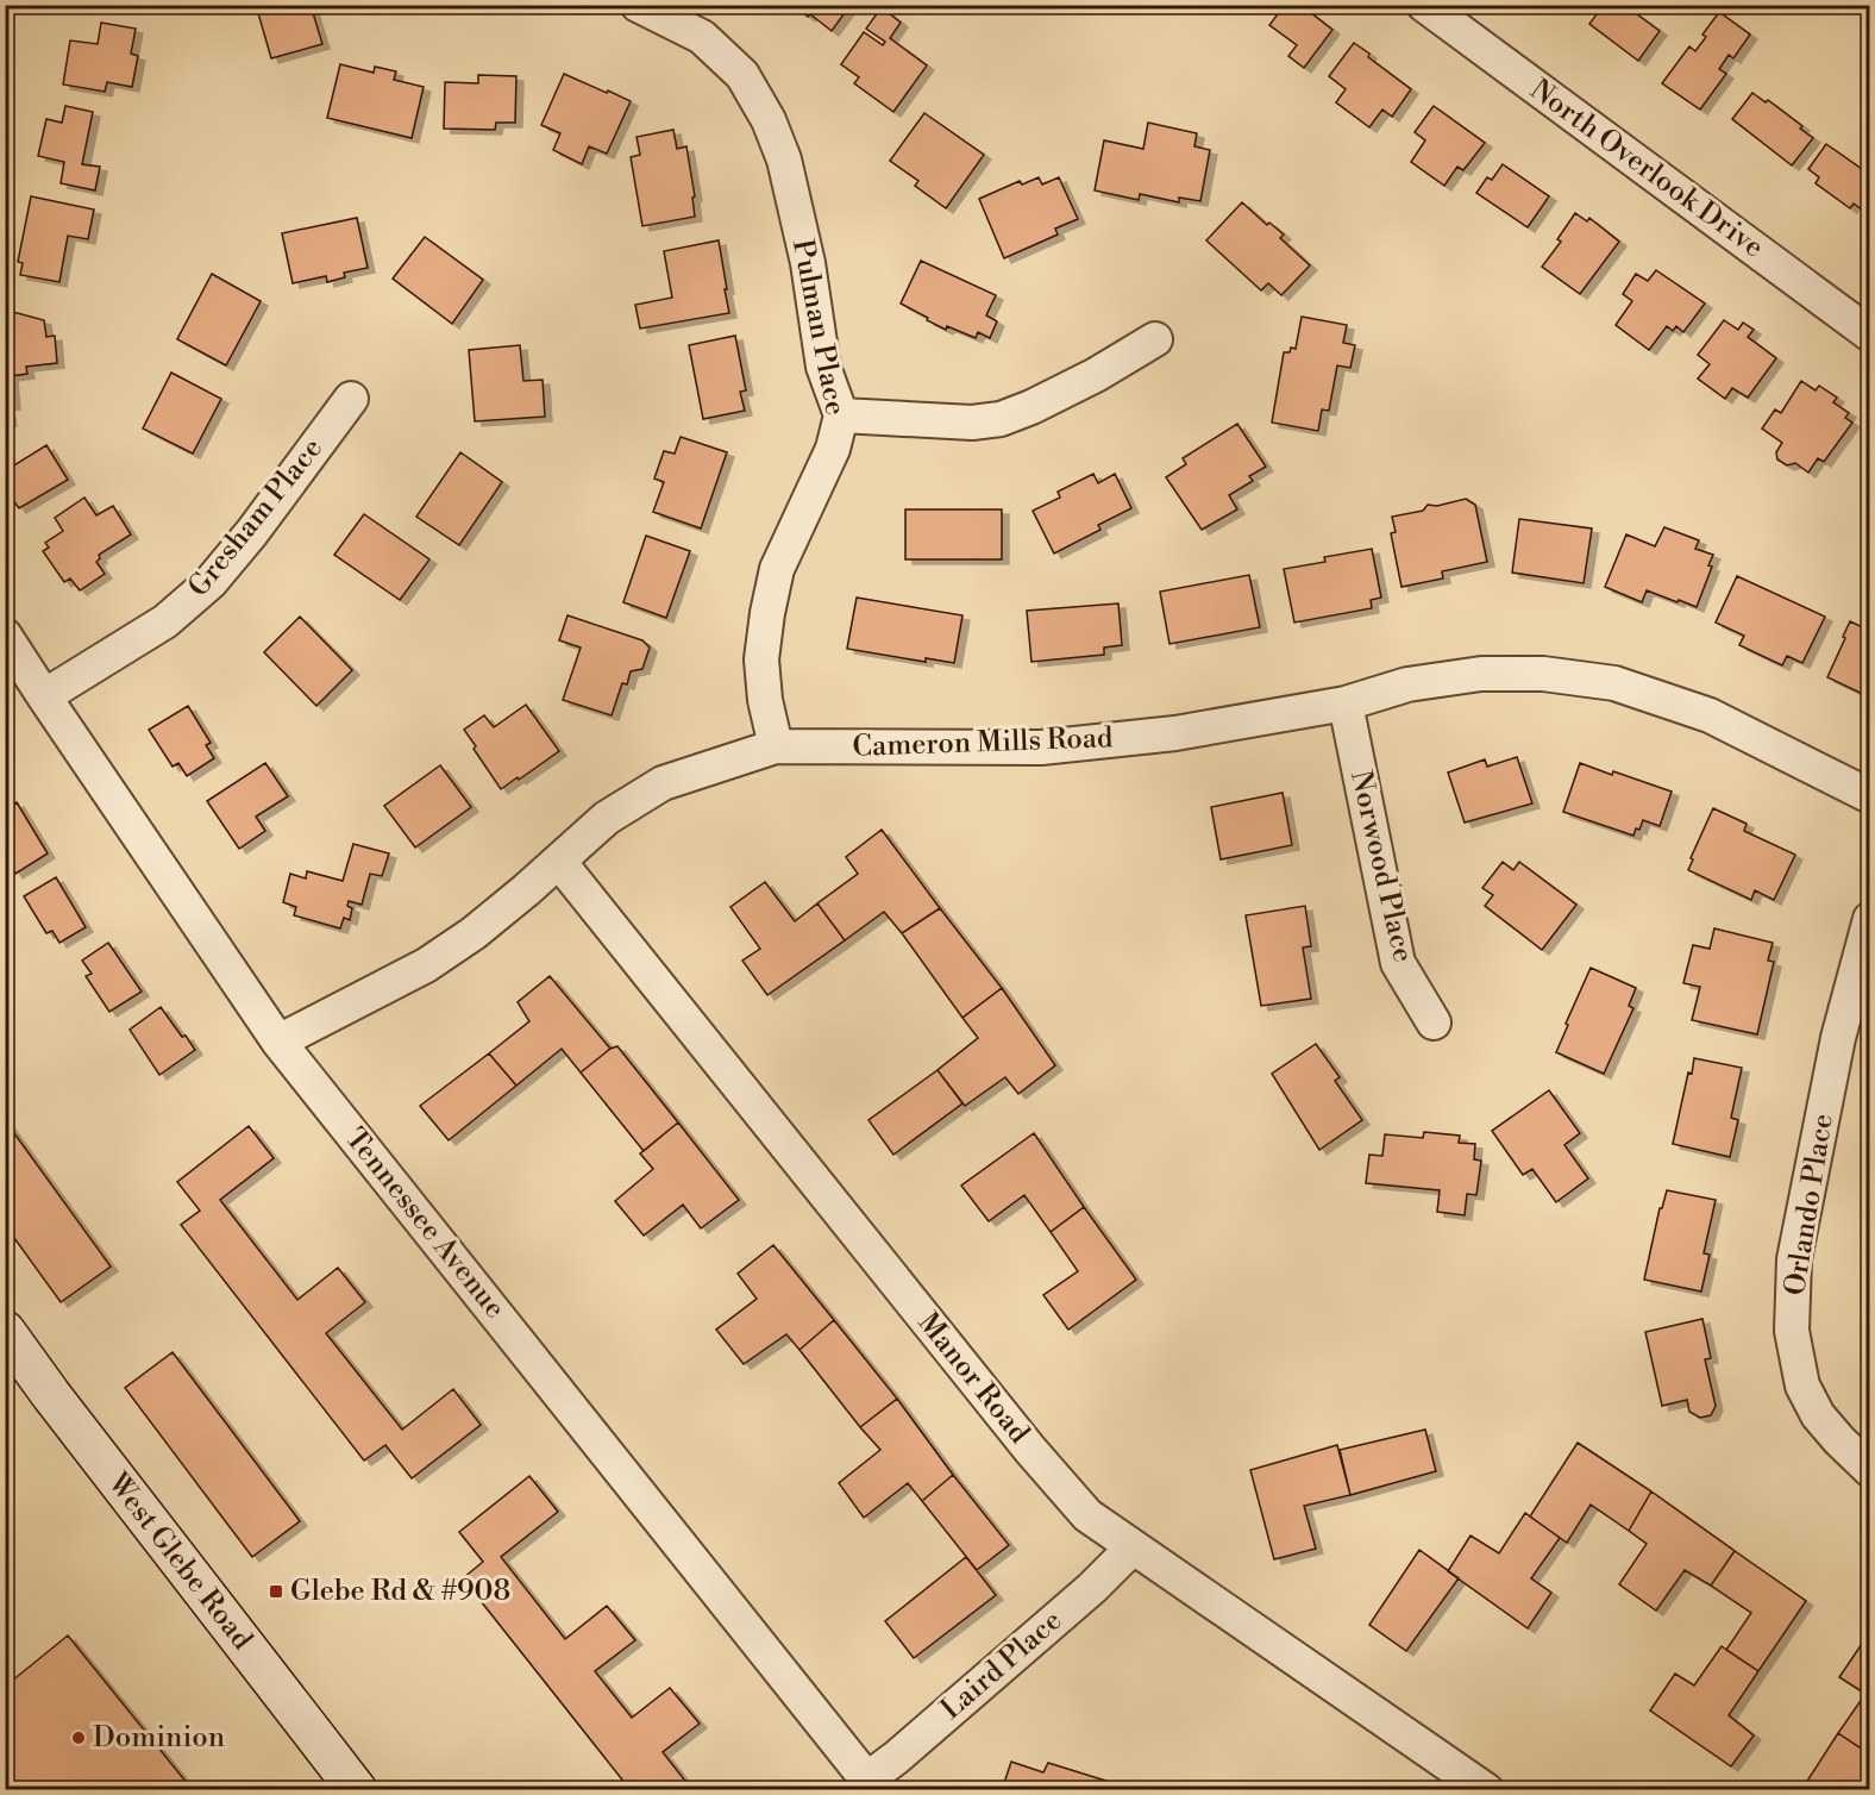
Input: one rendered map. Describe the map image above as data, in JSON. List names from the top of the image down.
{
  "streets": {
    "main road": ["West Glebe Road"],
    "street": [
      "North Overlook Drive",
      "Pulman Place",
      "Gresham Place",
      "Cameron Mills Road",
      "Norwood Place",
      "Orlando Place",
      "Tennessee Avenue",
      "Manor Road",
      "Laird Place"
    ]
  },
  "crossings": [
    ["Pulman Place", "Cameron Mills Road"],
    ["Gresham Place", "Tennessee Avenue"],
    ["Cameron Mills Road", "Norwood Place"],
    ["Cameron Mills Road", "Tennessee Avenue"],
    ["Cameron Mills Road", "Manor Road"],
    ["Tennessee Avenue", "Laird Place"],
    ["Manor Road", "Laird Place"]
  ],
  "places": {
    "transit": ["Glebe Rd & #908"],
    "other": ["Dominion"]
  }
}
